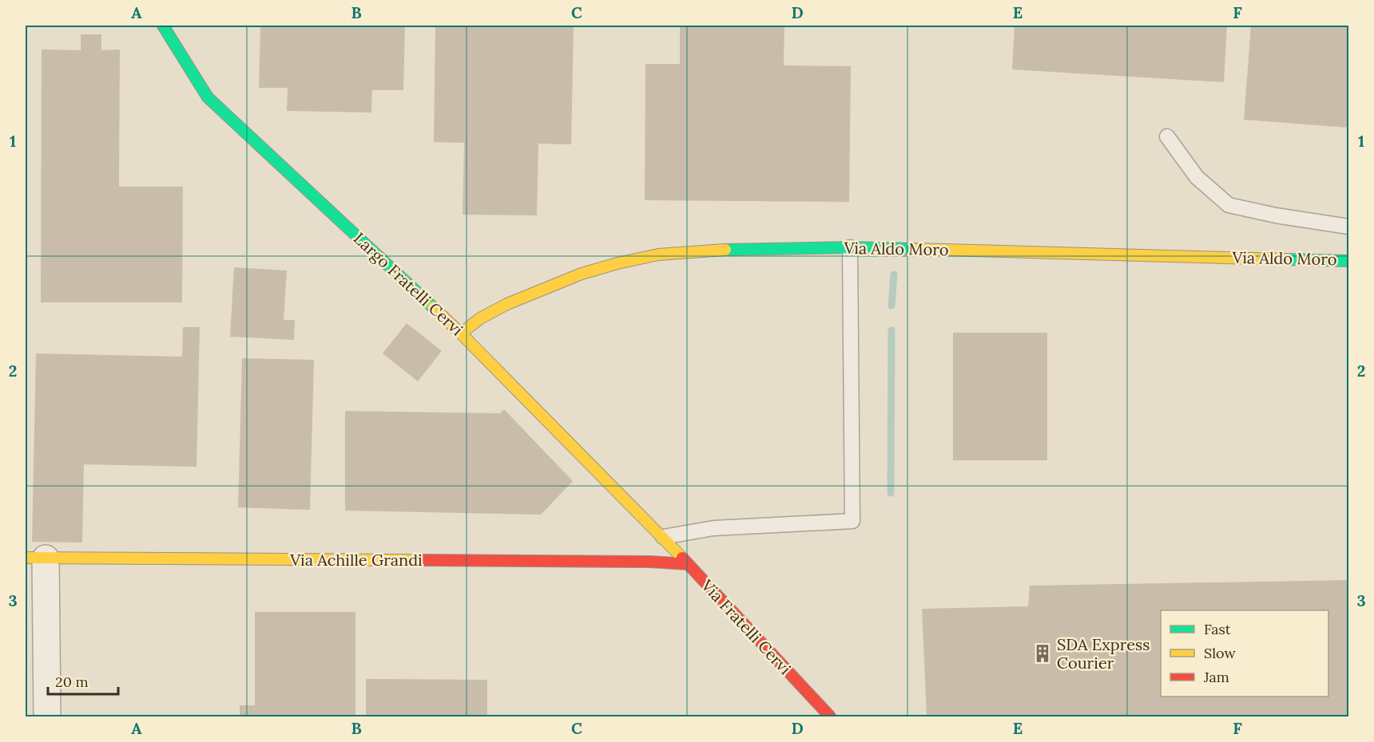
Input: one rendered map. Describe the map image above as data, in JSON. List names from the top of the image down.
{
  "streets": {
    "street": [
      "Via Aldo Moro",
      "Largo Fratelli Cervi",
      "Via Achille Grandi",
      "Via Fratelli Cervi"
    ]
  },
  "crossings": [
    ["Via Aldo Moro", "Largo Fratelli Cervi"],
    ["Largo Fratelli Cervi", "Via Fratelli Cervi"],
    ["Via Achille Grandi", "Via Fratelli Cervi"]
  ],
  "places": {
    "building": ["SDA Express Courier"]
  },
  "legend": ["Fast", "Slow", "Jam"],
  "scale_bar": "20 m",
  "grid": {
    "columns": [
      "A",
      "B",
      "C",
      "D",
      "E",
      "F"
    ],
    "rows": ["1", "2", "3"]
  }
}
